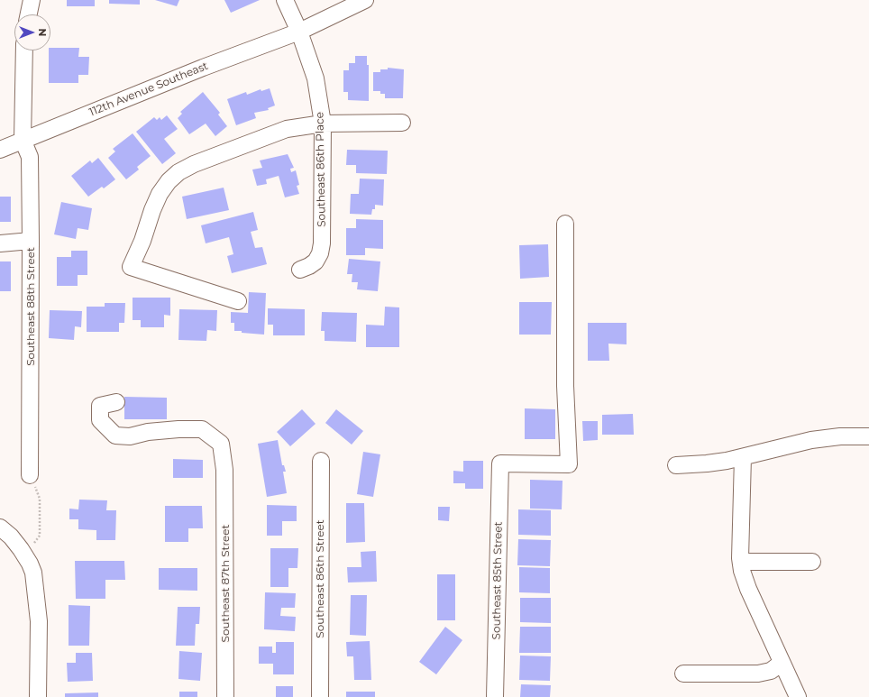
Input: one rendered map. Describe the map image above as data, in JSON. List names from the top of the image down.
{
  "streets": {
    "street": [
      "112th Avenue Southeast",
      "Southeast 86th Place",
      "Southeast 88th Street",
      "Southeast 86th Street",
      "Southeast 85th Street",
      "Southeast 87th Street"
    ]
  },
  "crossings": [
    ["112th Avenue Southeast", "Southeast 86th Place"],
    ["112th Avenue Southeast", "Southeast 88th Street"]
  ],
  "north": "right"
}
